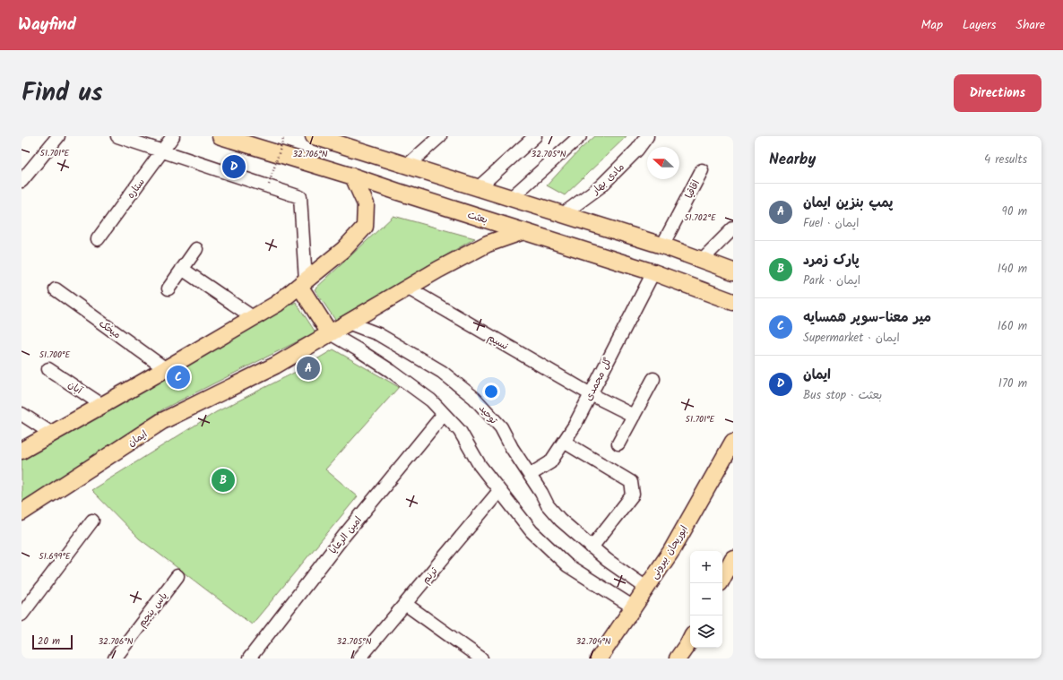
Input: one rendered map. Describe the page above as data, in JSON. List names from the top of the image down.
{
  "streets": {
    "main road": ["بعثت", "ایمان", "ابوریحان بیرونی"],
    "street": [
      "مادی بهار",
      "ستاره",
      "اقاقیا",
      "میخک",
      "نسیم",
      "گل محمدی",
      "آبان",
      "توحید",
      "امین الرعایا",
      "ترنم",
      "یاس پنجم"
    ]
  },
  "crossings": [
    ["بعثت", "گل محمدی"],
    ["بعثت", "ایمان"],
    ["نسیم", "گل محمدی"],
    ["نسیم", "ایمان"],
    ["گل محمدی", "توحید"],
    ["توحید", "ایمان"],
    ["توحید", "ابوریحان بیرونی"]
  ],
  "scale_bar": "20 m",
  "north": "left",
  "page": {
    "header": "Wayfind",
    "nav": ["Map", "Layers", "Share"],
    "title": "Find us",
    "buttons": "Directions",
    "heading": ["Nearby", "4 results"],
    "pins": [
      "D",
      "A",
      "C",
      "B"
    ],
    "list": [
      {
        "mark": "A",
        "name": "پمپ بنزین ایمان",
        "note": "Fuel · ایمان",
        "value": "90 m"
      },
      {
        "mark": "B",
        "name": "پارک زمرد",
        "note": "Park · ایمان",
        "value": "140 m"
      },
      {
        "mark": "C",
        "name": "میر معنا-سوپر همسایه",
        "note": "Supermarket · ایمان",
        "value": "160 m"
      },
      {
        "mark": "D",
        "name": "ایمان",
        "note": "Bus stop · بعثت",
        "value": "170 m"
      }
    ],
    "map_buttons": ["+", "−"],
    "scale": "20 m"
  },
  "coordinates": [
    "51.701°E",
    "32.706°N",
    "32.705°N",
    "51.702°E",
    "51.700°E",
    "51.699°E",
    "32.704°N"
  ]
}
